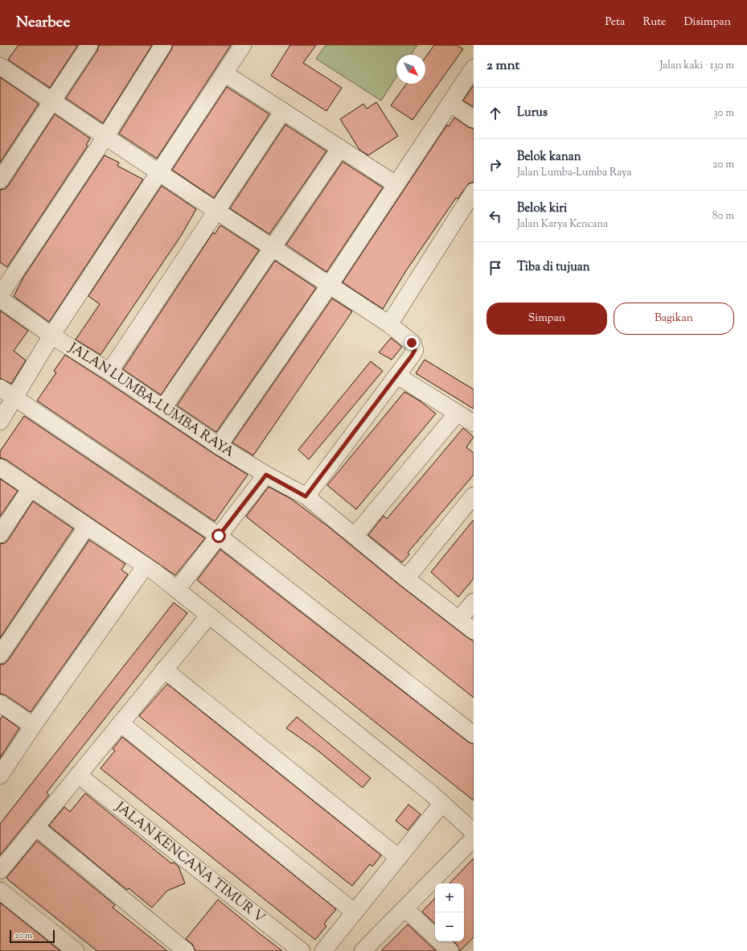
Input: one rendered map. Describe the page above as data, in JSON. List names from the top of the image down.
{
  "streets": {
    "street": ["JALAN LUMBA-LUMBA RAYA", "JALAN KENCANA TIMUR V"]
  },
  "scale_bar": "20 m",
  "north": "bottom right",
  "page": {
    "header": "Nearbee",
    "nav": ["Peta", "Rute", "Disimpan"],
    "heading": ["2 mnt", "Jalan kaki · 130 m"],
    "list": [
      ["Lurus", "30 m"],
      ["Belok kanan", "Jalan Lumba-Lumba Raya", "20 m"],
      ["Belok kiri", "Jalan Karya Kencana", "80 m"],
      "Tiba di tujuan"
    ],
    "buttons": ["Simpan", "Bagikan"],
    "map_buttons": ["+", "−"],
    "scale": "20 m"
  }
}
